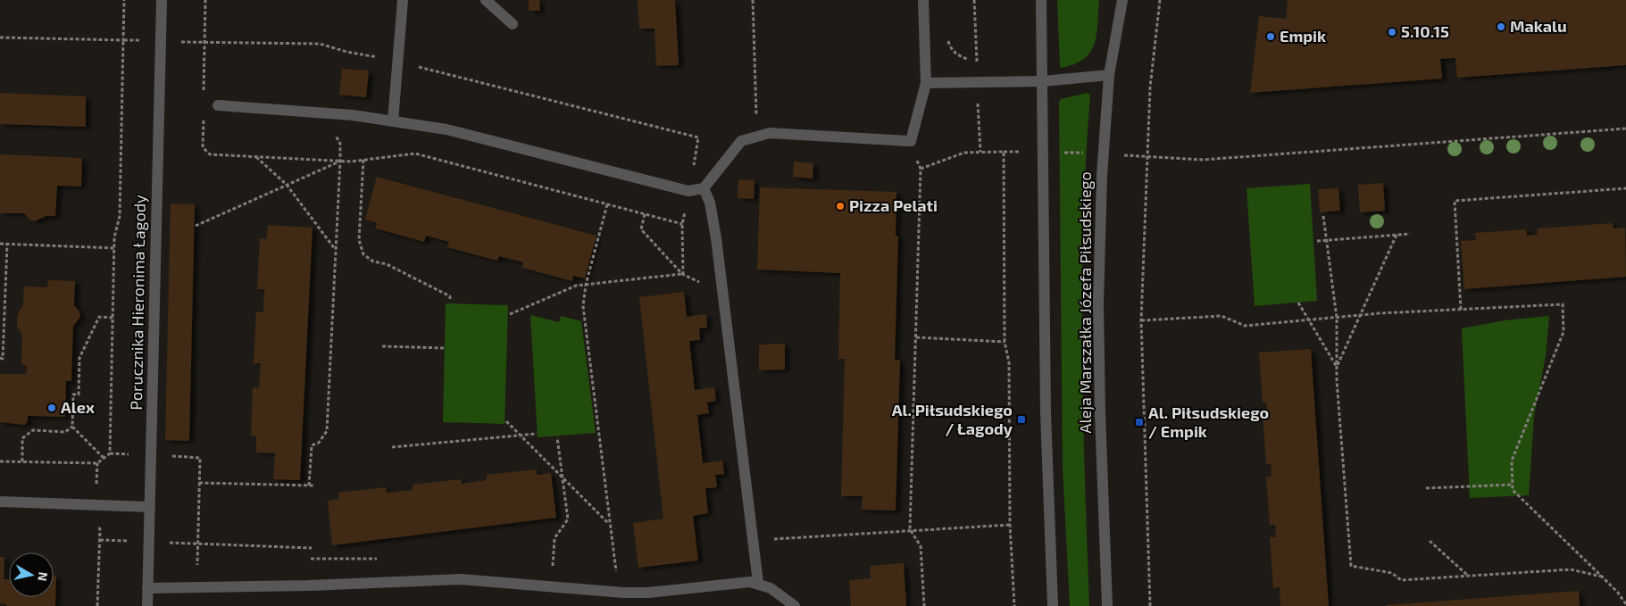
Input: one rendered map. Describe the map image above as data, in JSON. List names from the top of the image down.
{
  "streets": {
    "street": ["Porucznika Hieronima Łagody", "Aleja Marszałka Józefa Piłsudskiego"]
  },
  "places": {
    "other": [
      "Makalu",
      "5.10.15",
      "Empik",
      "Pizza Pelati",
      "Alex"
    ],
    "transit": ["Al. Piłsudskiego / Łagody", "Al. Piłsudskiego / Empik"]
  },
  "north": "right"
}
